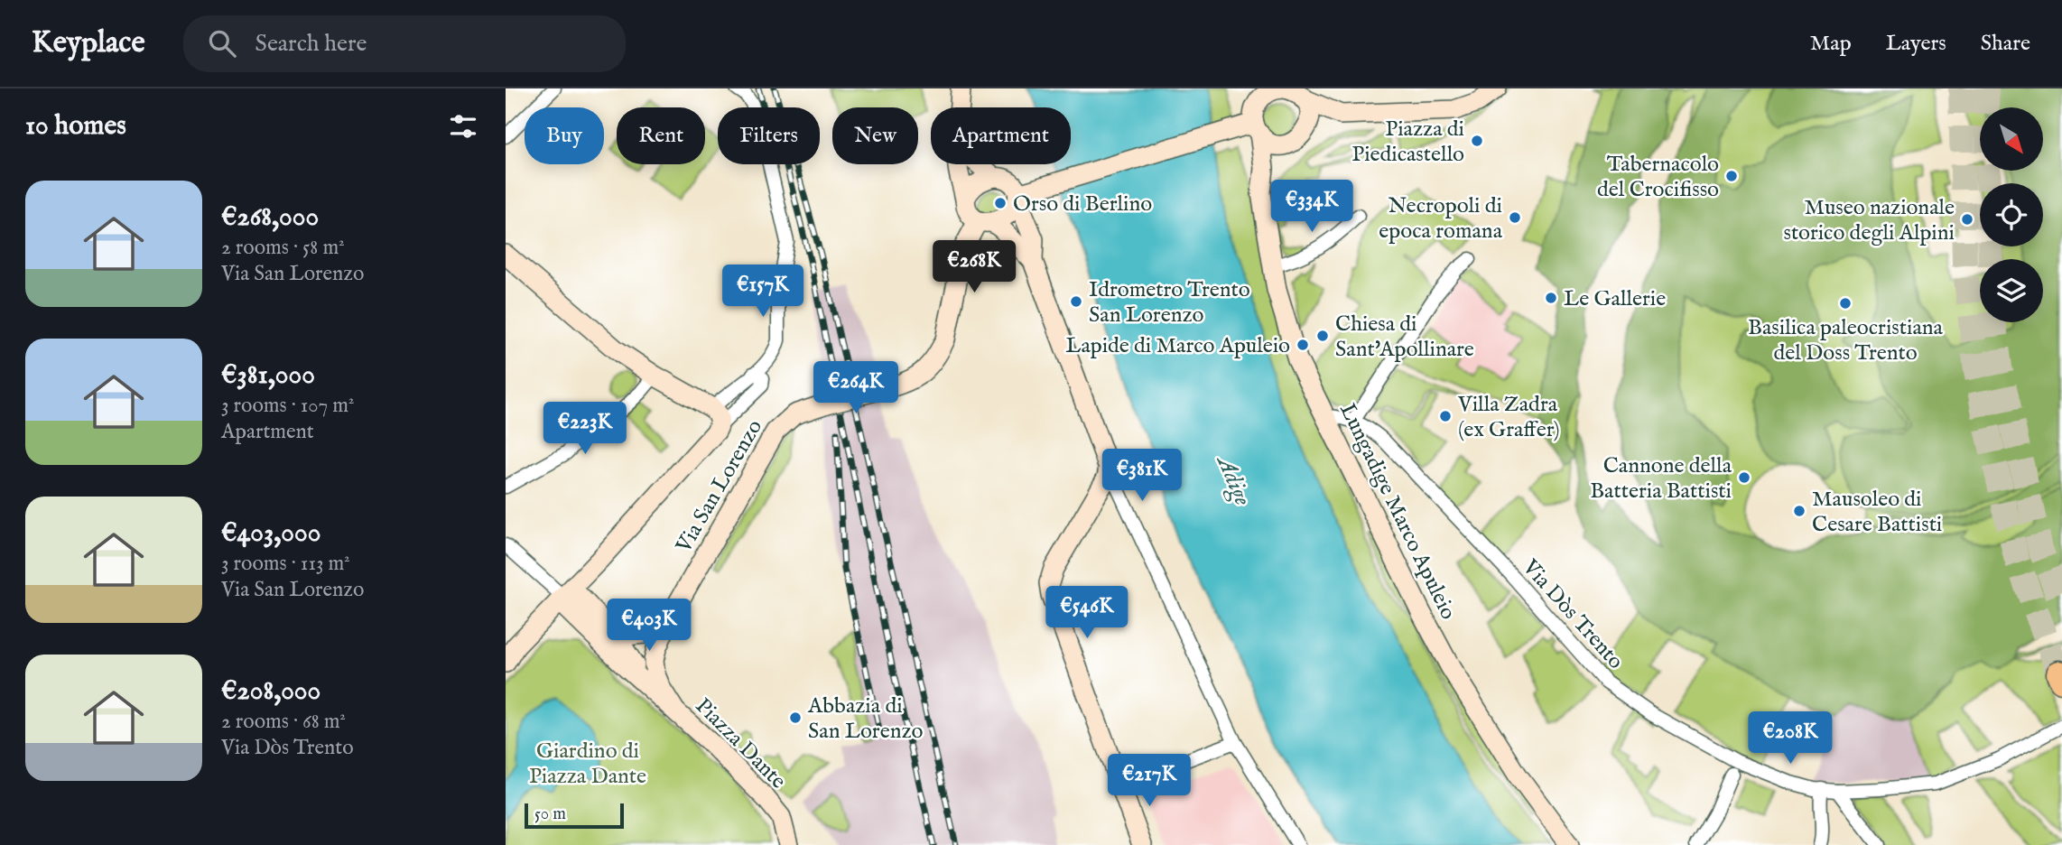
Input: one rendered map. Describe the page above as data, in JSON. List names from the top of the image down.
{
  "streets": {
    "street": [
      "Via San Lorenzo",
      "Lungadige Marco Apuleio",
      "Via Dòs Trento",
      "Piazza Dante"
    ]
  },
  "crossings": [
    ["Via San Lorenzo", "Piazza Dante"],
    ["Lungadige Marco Apuleio", "Via Dòs Trento"]
  ],
  "water": ["Adige"],
  "parks": ["Giardino di Piazza Dante"],
  "places": [
    "Piazza di Piedicastello",
    "Tabernacolo del Crocifisso",
    "Orso di Berlino",
    "Necropoli di epoca romana",
    "Museo nazionale storico degli Alpini",
    "Le Gallerie",
    "Idrometro Trento San Lorenzo",
    "Basilica paleocristiana del Doss Trento",
    "Chiesa di Sant'Apollinare",
    "Lapide di Marco Apuleio",
    "Villa Zadra (ex Graffer)",
    "Cannone della Batteria Battisti",
    "Mausoleo di Cesare Battisti",
    "Abbazia di San Lorenzo"
  ],
  "scale_bar": "50 m",
  "north": "bottom right",
  "page": {
    "header": "Keyplace",
    "search": "Search here",
    "nav": ["Map", "Layers", "Share"],
    "heading": "10 homes",
    "chip": [
      "Buy",
      "Rent",
      "Filters",
      "New",
      "Apartment"
    ],
    "list": [
      {
        "name": "€268,000",
        "note": "2 rooms · 58 m² · Via San Lorenzo"
      },
      {
        "name": "€381,000",
        "note": "3 rooms · 107 m² · Apartment"
      },
      {
        "name": "€403,000",
        "note": "3 rooms · 113 m² · Via San Lorenzo"
      },
      {
        "name": "€208,000",
        "note": "2 rooms · 68 m² · Via Dòs Trento"
      }
    ],
    "price": [
      "€334K",
      "€268K",
      "€157K",
      "€264K",
      "€223K",
      "€381K",
      "€546K",
      "€403K",
      "€208K",
      "€217K"
    ],
    "scale": "50 m"
  }
}
